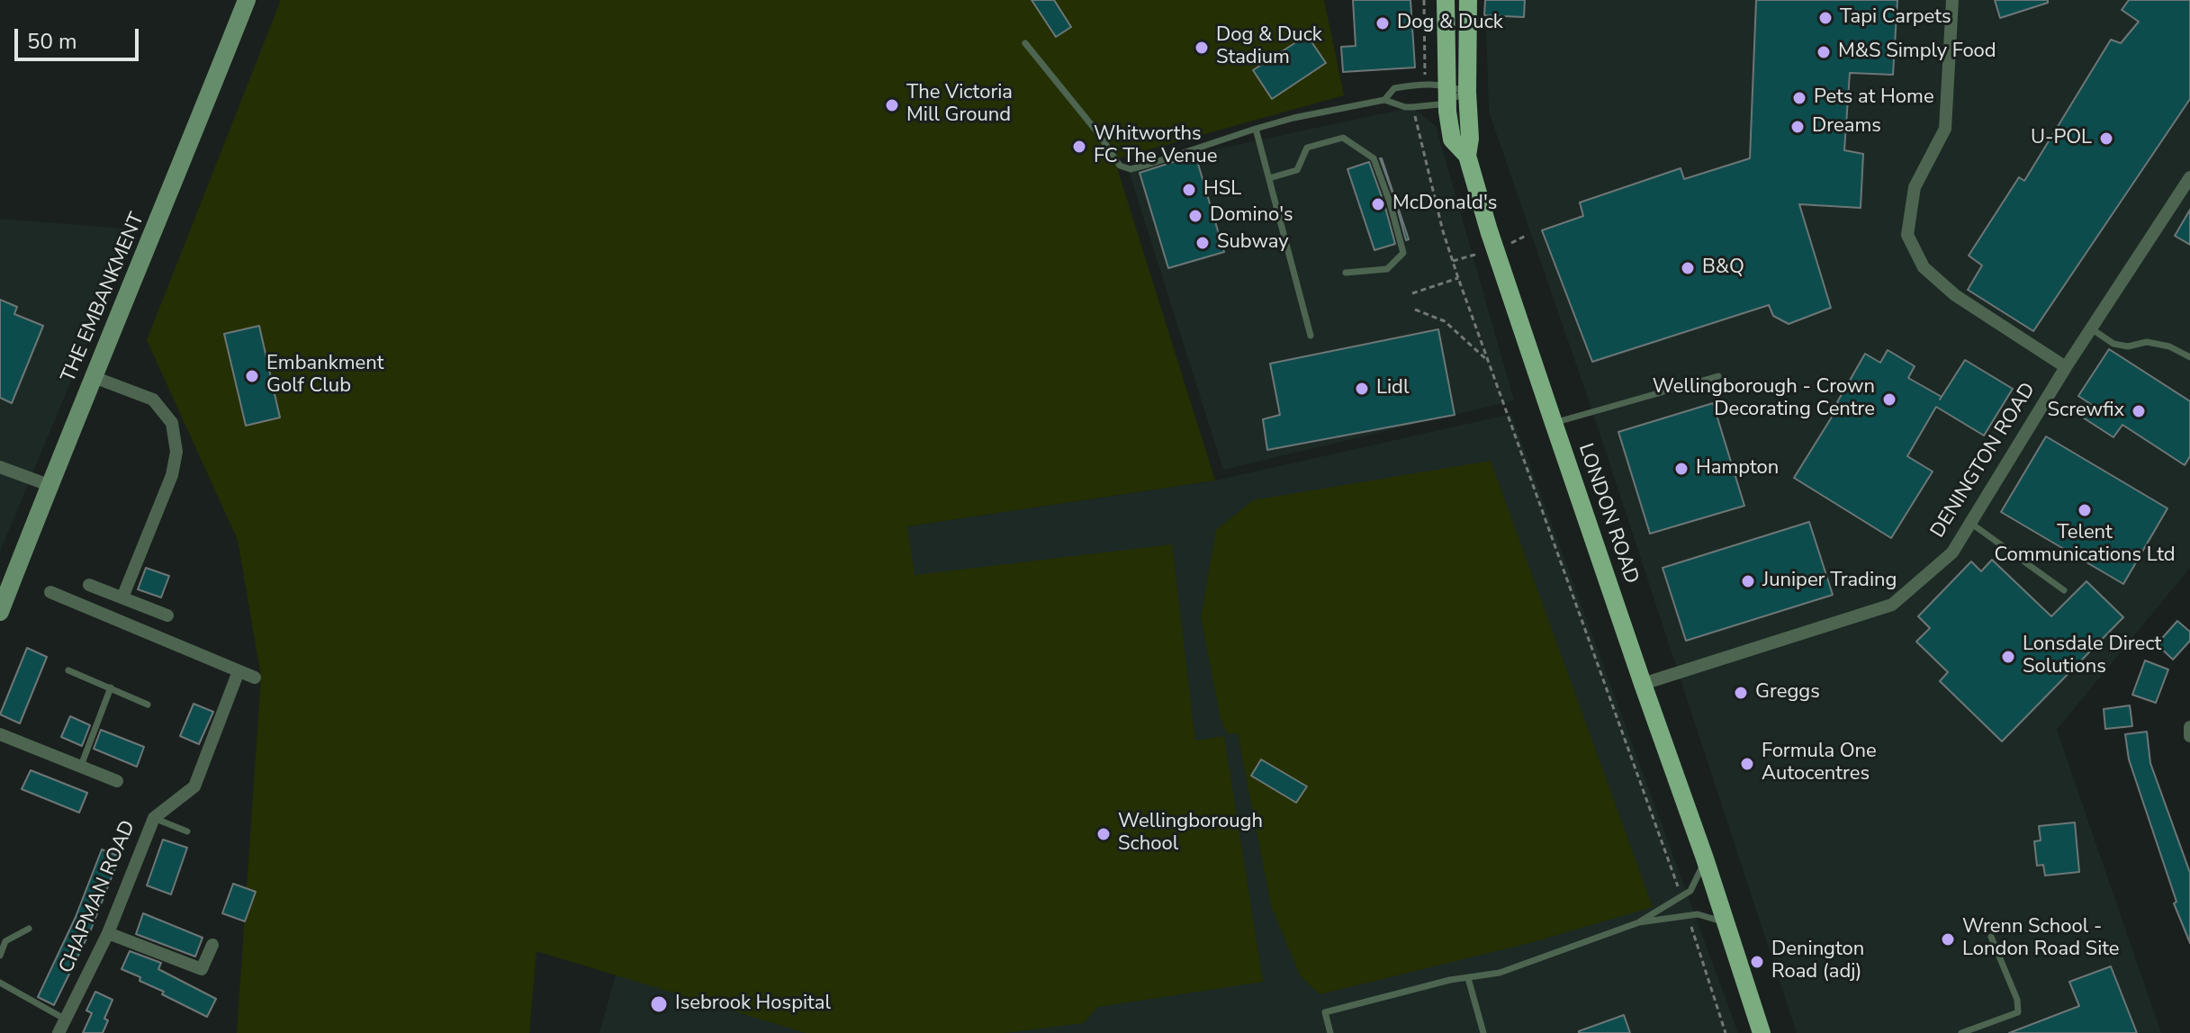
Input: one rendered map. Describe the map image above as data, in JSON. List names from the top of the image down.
{
  "streets": {
    "main road": ["THE EMBANKMENT", "LONDON ROAD"],
    "street": ["DENINGTON ROAD", "CHAPMAN ROAD"]
  },
  "crossings": [
    ["DENINGTON ROAD", "LONDON ROAD"]
  ],
  "places": [
    "Tapi Carpets",
    "Dog & Duck",
    "Dog & Duck Stadium",
    "M&S Simply Food",
    "Pets at Home",
    "The Victoria Mill Ground",
    "Dreams",
    "U-POL",
    "Whitworths FC The Venue",
    "HSL",
    "McDonald's",
    "Domino's",
    "Subway",
    "B&Q",
    "Embankment Golf Club",
    "Lidl",
    "Wellingborough - Crown Decorating Centre",
    "Screwfix",
    "Hampton",
    "Telent Communications Ltd",
    "Juniper Trading",
    "Lonsdale Direct Solutions",
    "Greggs",
    "Formula One Autocentres",
    "Wellingborough School",
    "Wrenn School - London Road Site",
    "Denington Road (adj)",
    "Isebrook Hospital"
  ],
  "scale_bar": "50 m"
}
